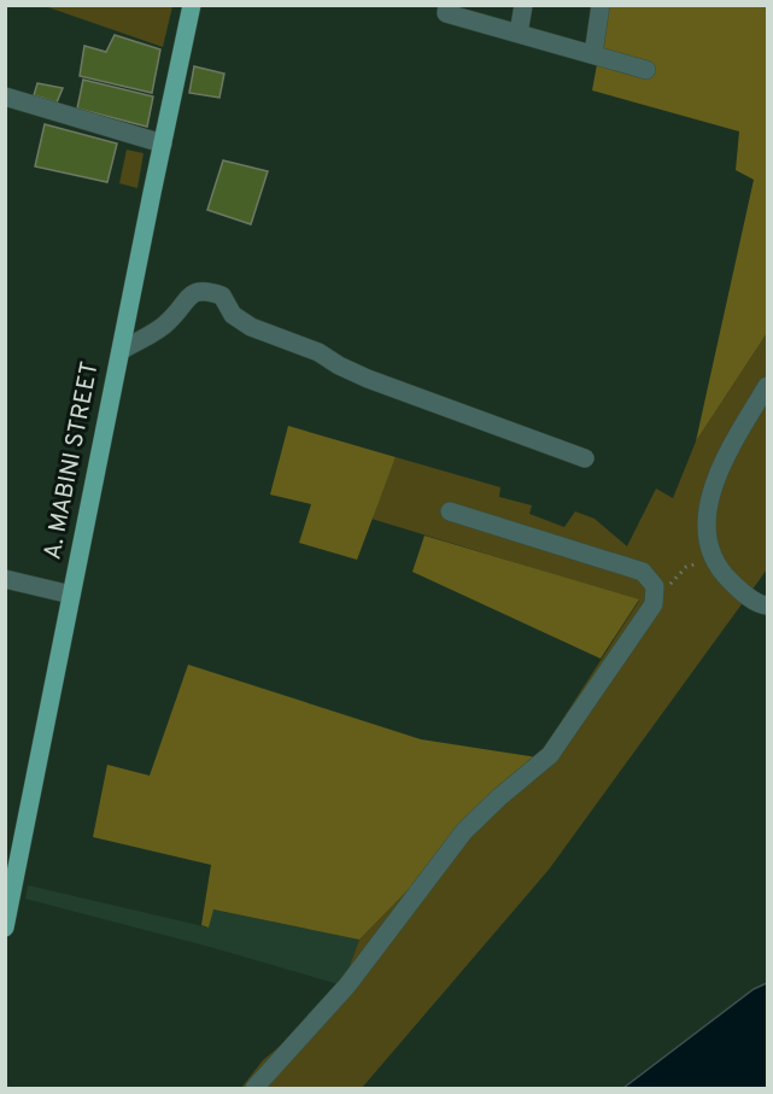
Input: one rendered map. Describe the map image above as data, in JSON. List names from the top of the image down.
{
  "streets": {
    "main road": ["A. MABINI STREET"]
  }
}
